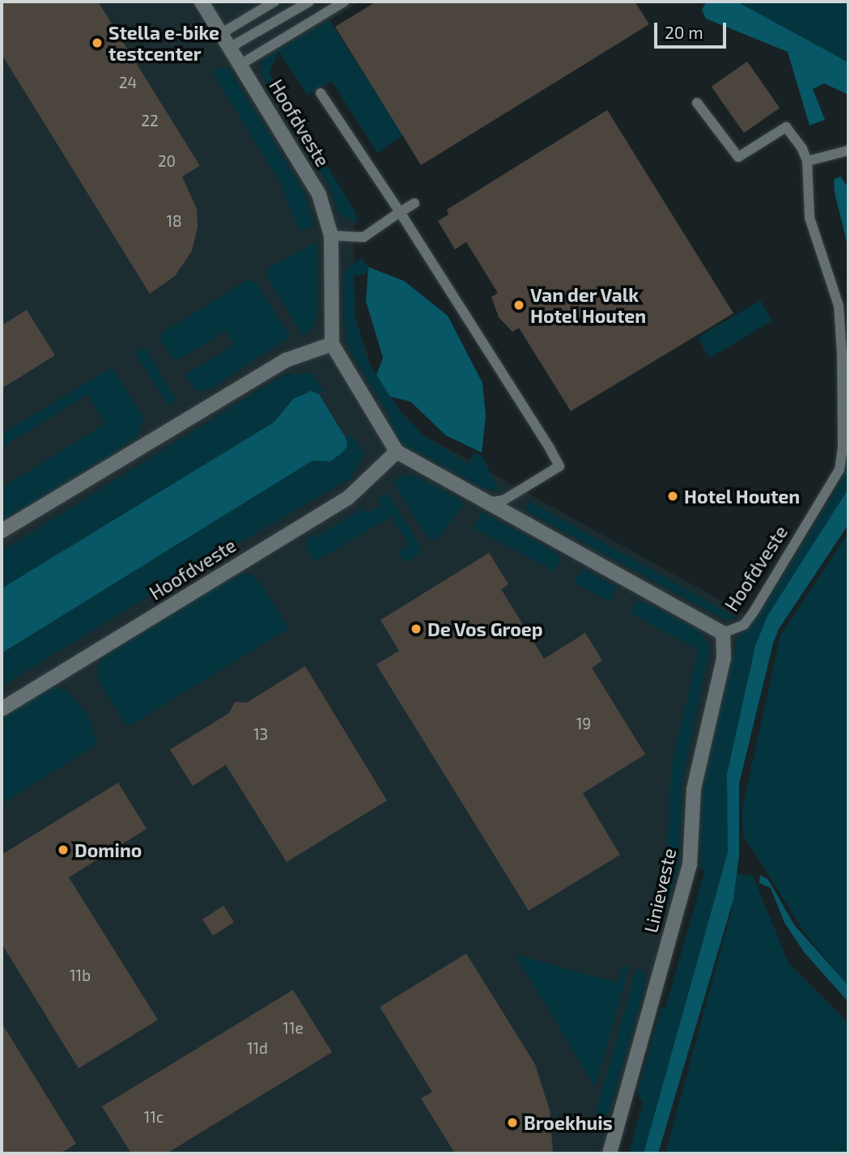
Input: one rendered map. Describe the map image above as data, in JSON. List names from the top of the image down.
{
  "streets": {
    "street": ["Hoofdveste", "Linieveste"]
  },
  "crossings": [
    ["Hoofdveste", "Linieveste"]
  ],
  "places": [
    "Stella e-bike testcenter",
    "Van der Valk Hotel Houten",
    "Hotel Houten",
    "De Vos Groep",
    "Domino",
    "Broekhuis"
  ],
  "house_numbers": [
    "24",
    "22",
    "20",
    "18",
    "19",
    "13",
    "11b",
    "11e",
    "11d",
    "11c"
  ],
  "scale_bar": "20 m"
}
